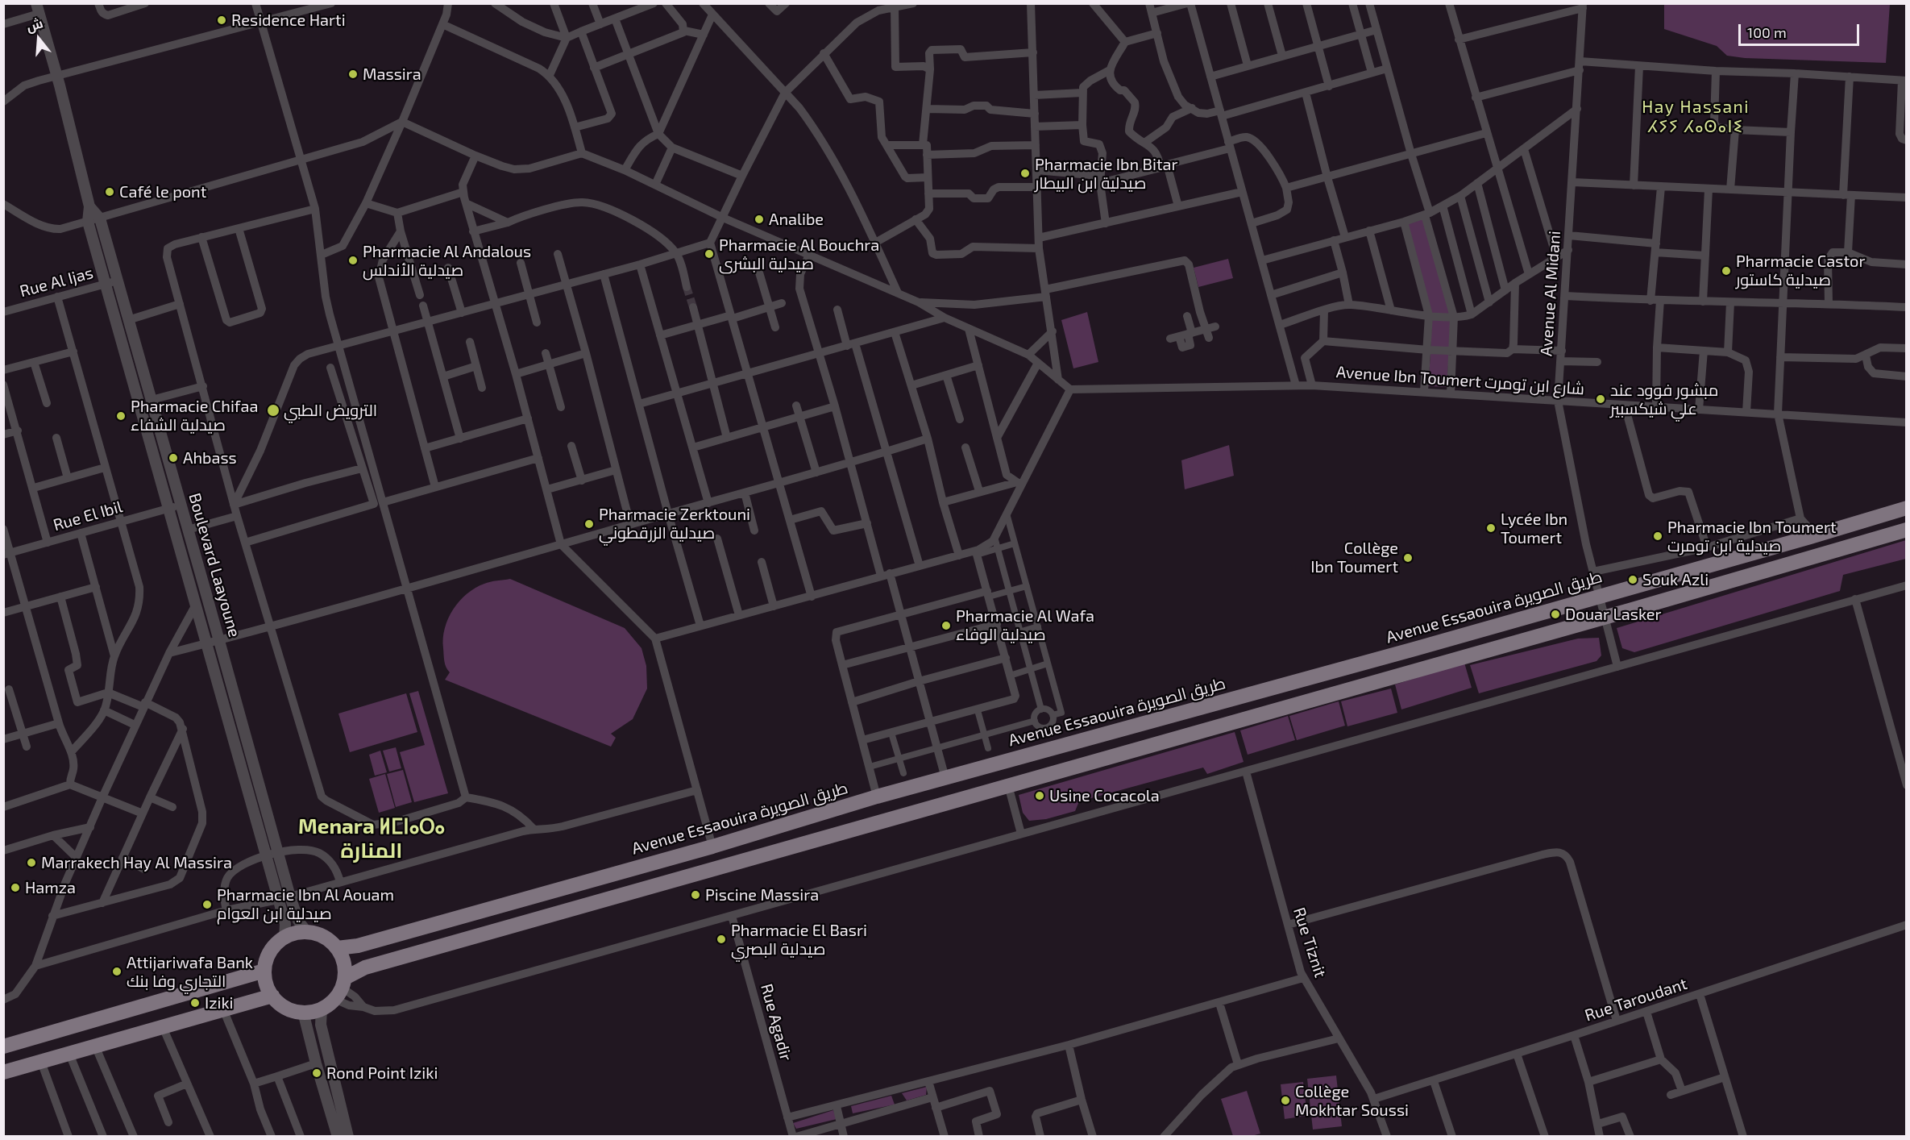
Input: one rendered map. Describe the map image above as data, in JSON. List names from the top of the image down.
{
  "streets": {
    "main road": ["Avenue Essaouira طريق الصويرة"],
    "street": [
      "Rue Al Ijas",
      "Avenue Al Midani",
      "Avenue Ibn Toumert شارع ابن تومرت",
      "Rue El Ibil",
      "Boulevard Laayoune",
      "Rue Tiznit",
      "Rue Taroudant",
      "Rue Agadir"
    ]
  },
  "crossings": [
    ["Rue Al Ijas", "Boulevard Laayoune"],
    ["Avenue Al Midani", "Avenue Ibn Toumert شارع ابن تومرت"],
    ["Avenue Al Midani", "Avenue Essaouira طريق الصويرة"],
    ["Rue El Ibil", "Boulevard Laayoune"],
    ["Boulevard Laayoune", "Avenue Essaouira طريق الصويرة"],
    ["Rue Tiznit", "Rue Taroudant"]
  ],
  "districts": ["Hay Hassani ⵃⵢⵢ ⵃⴰⵙⴰⵏⵉ", "Menara ⵍⵎⵏⴰⵔⴰ المنارة"],
  "places": [
    "Residence Harti",
    "Massira",
    "Pharmacie Ibn Bitar صيدلية ابن البيطار",
    "Café le pont",
    "Analibe",
    "Pharmacie Al Bouchra صيدلية البشرى",
    "Pharmacie Al Andalous صيدلية الأندلس",
    "Pharmacie Castor صيدلية كاستور",
    "مبشور فوود عند علي شيكسبير",
    "الترويض الطبي",
    "Pharmacie Chifaa صيدلية الشفاء",
    "Ahbass",
    "Pharmacie Zerktouni صيدلية الزرقطوني",
    "Lycée Ibn Toumert",
    "Pharmacie Ibn Toumert صيدلية ابن تومرت",
    "Collège Ibn Toumert",
    "Souk Azli",
    "Douar Lasker",
    "Pharmacie Al Wafa صيدلية الوفاء",
    "Usine Cocacola",
    "Marrakech Hay Al Massira",
    "Hamza",
    "Piscine Massira",
    "Pharmacie Ibn Al Aouam صيدلية ابن العوام",
    "Pharmacie El Basri صيدلية البصري",
    "Attijariwafa Bank التجاري وفا بنك",
    "Iziki",
    "Rond Point Iziki",
    "Collège Mokhtar Soussi"
  ],
  "scale_bar": "100 m",
  "north": "top"
}
